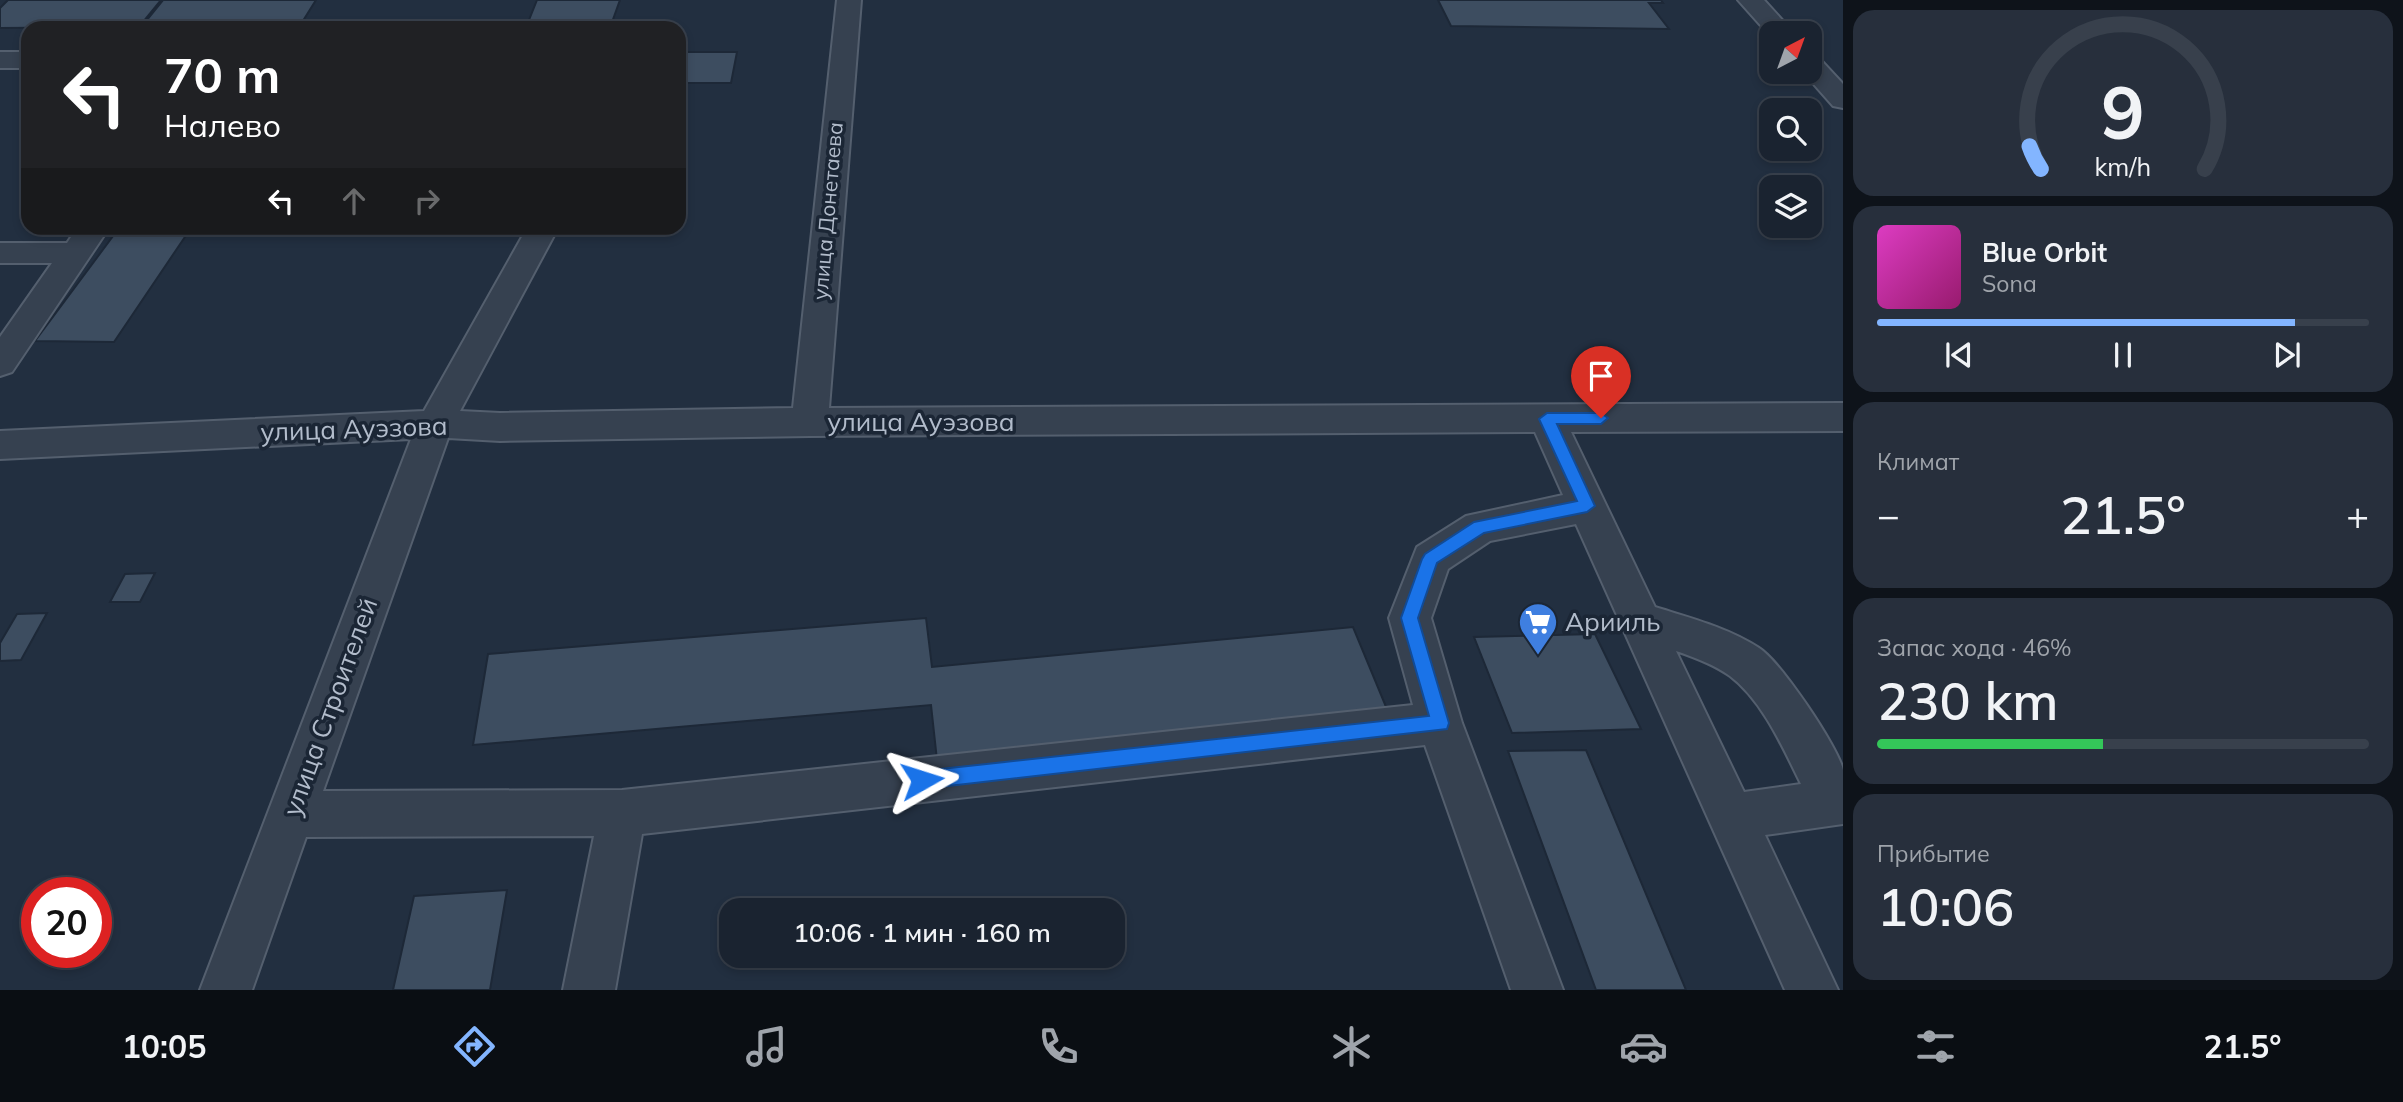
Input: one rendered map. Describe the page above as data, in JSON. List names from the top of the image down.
{
  "streets": {
    "street": ["улица Донетаева", "улица Ауэзова", "улица Строителей"]
  },
  "crossings": [
    ["улица Донетаева", "улица Ауэзова"],
    ["улица Ауэзова", "улица Строителей"]
  ],
  "places": {
    "supermarket": ["Арииль"]
  },
  "north": "top right",
  "page": {
    "turn": ["70 m", "Налево"],
    "song": ["Blue Orbit", "Sona"],
    "tile": [
      "Климат",
      ["Запас хода · 46%", "230 km"],
      ["Прибытие", "10:06"]
    ],
    "heat": ["−", "21.5°", "+"],
    "limit": "20",
    "trip": "10:06 · 1 мин · 160 m",
    "tabs": ["10:05", "21.5°"],
    "gauge": ["9", "km/h"]
  }
}
